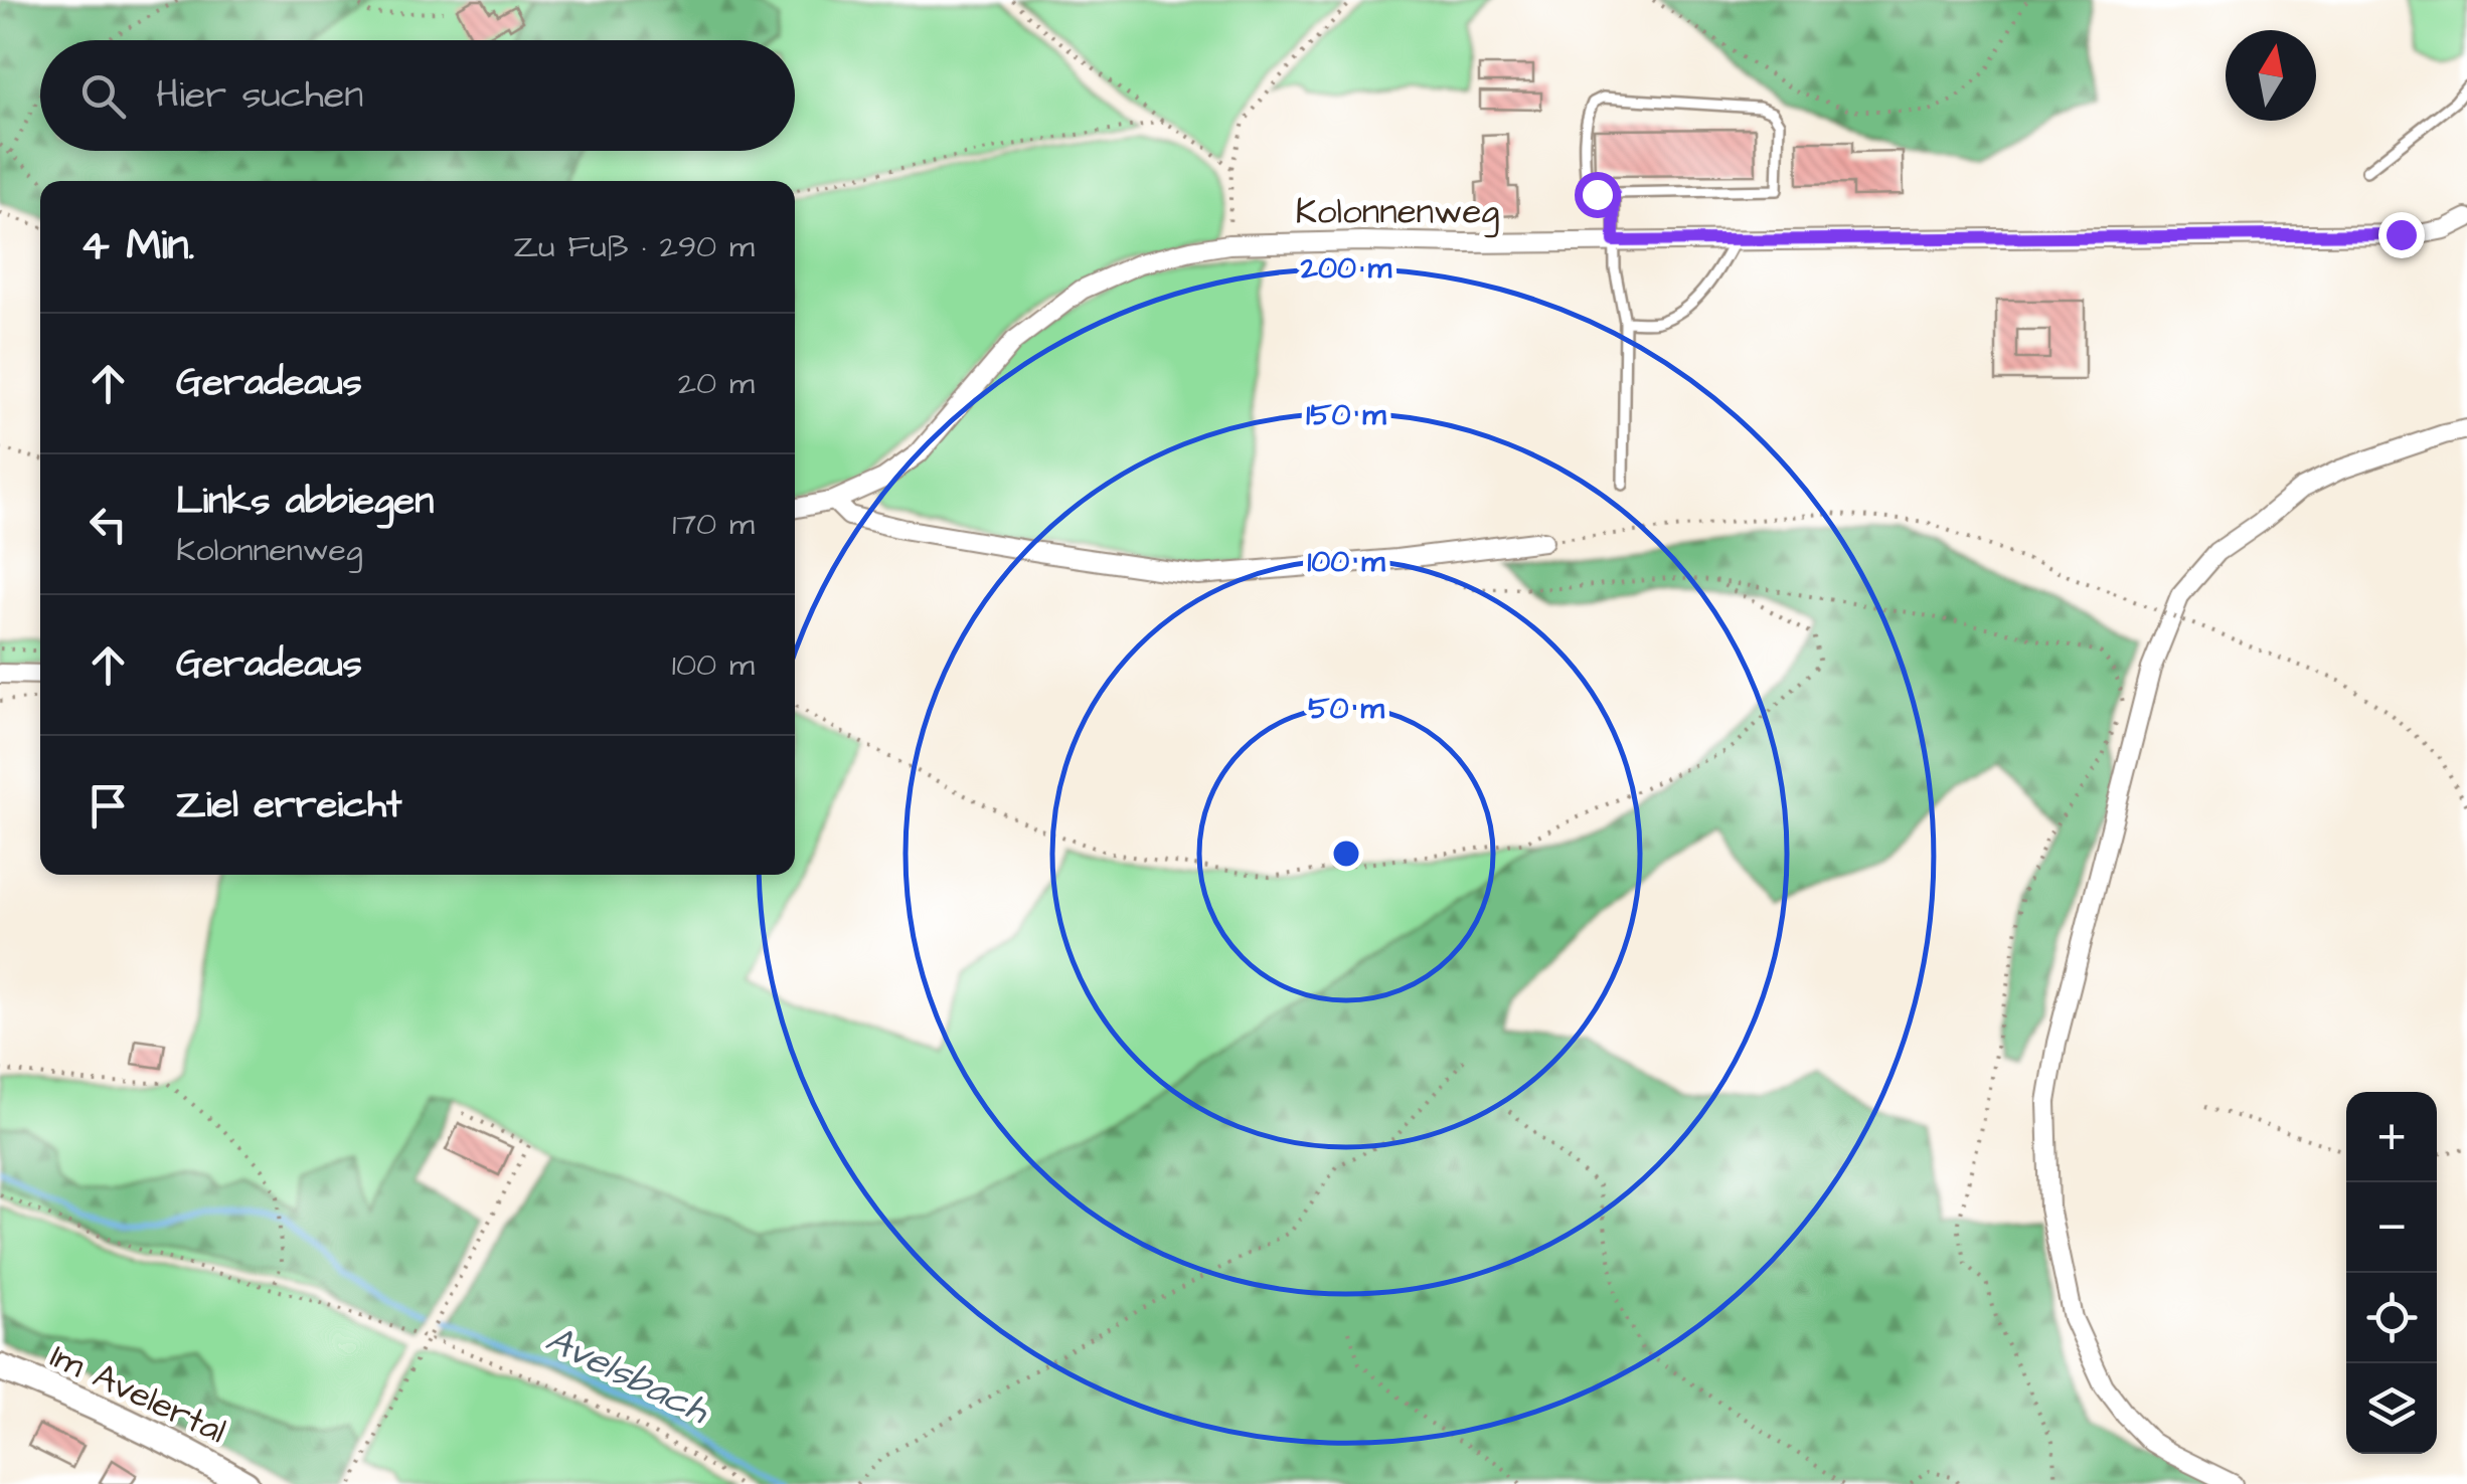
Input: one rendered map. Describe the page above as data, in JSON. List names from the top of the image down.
{
  "streets": {
    "main road": ["Im Avelertal"],
    "street": ["Kolonnenweg"]
  },
  "water": ["Avelsbach"],
  "north": "top",
  "page": {
    "search": "Hier suchen",
    "heading": ["4 Min.", "Zu Fuß · 290 m"],
    "list": [
      ["Geradeaus", "20 m"],
      ["Links abbiegen", "Kolonnenweg", "170 m"],
      ["Geradeaus", "100 m"],
      "Ziel erreicht"
    ],
    "map_buttons": ["+", "−"]
  },
  "rings": [
    "200 m",
    "150 m",
    "100 m",
    "50 m"
  ]
}
